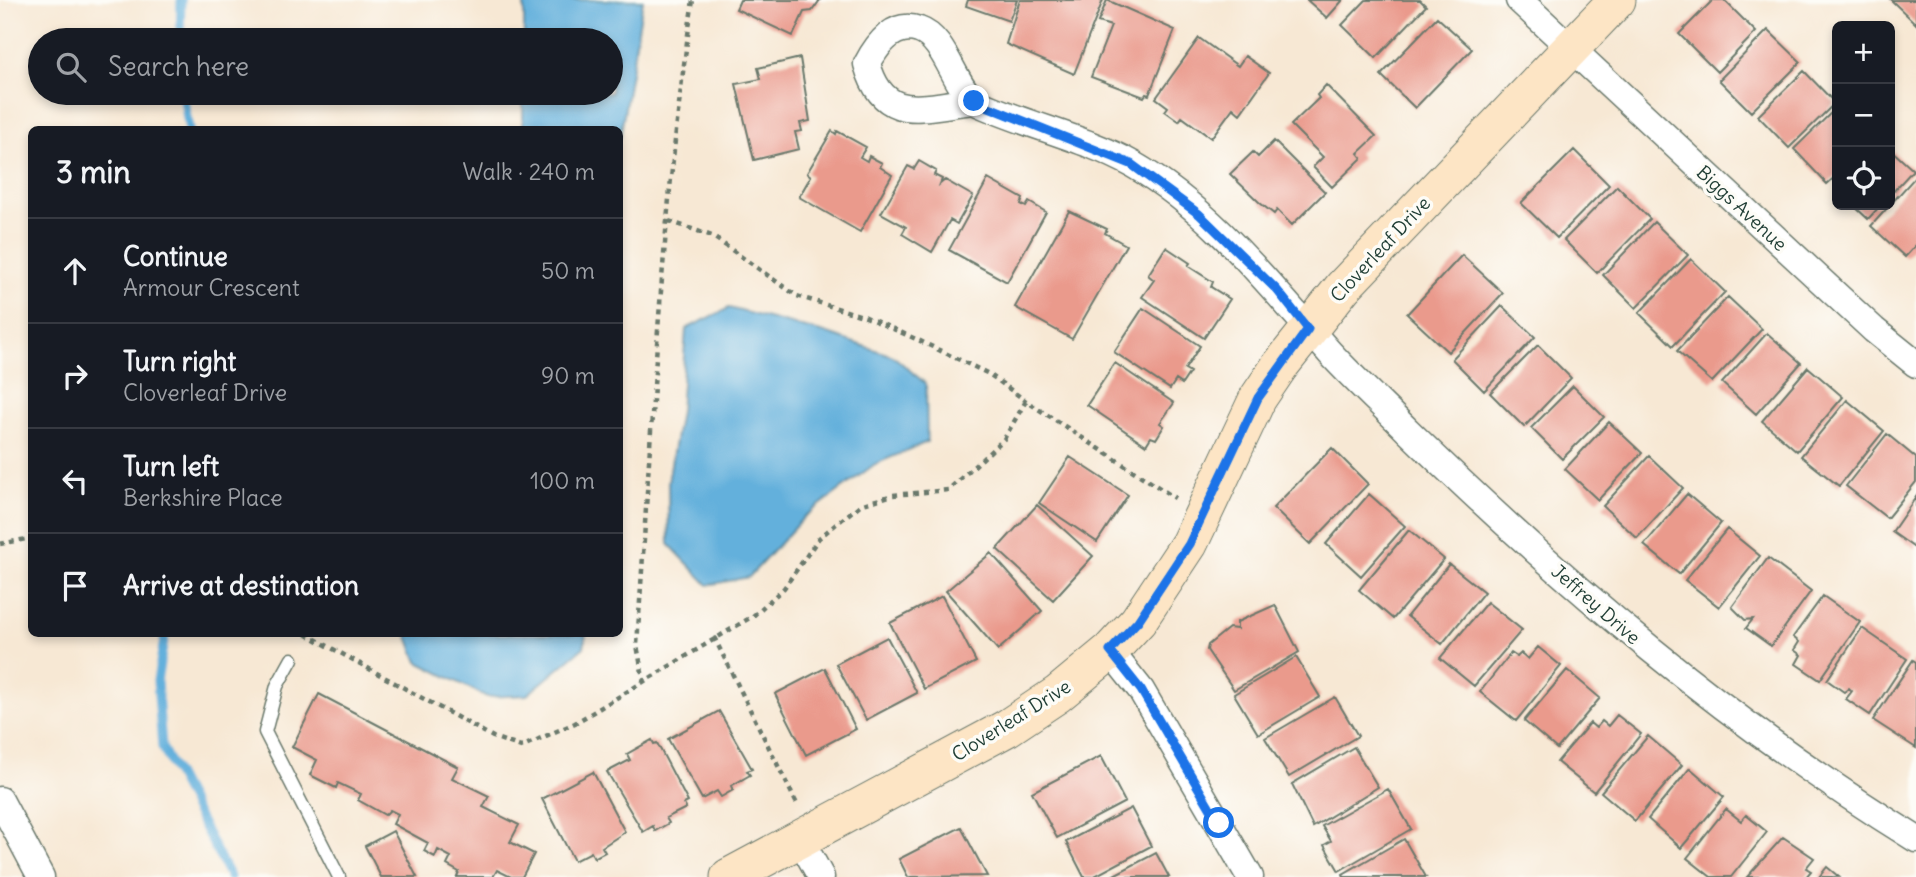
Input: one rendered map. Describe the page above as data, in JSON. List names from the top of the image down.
{
  "streets": {
    "street": ["Biggs Avenue", "Cloverleaf Drive", "Jeffrey Drive"]
  },
  "crossings": [
    ["Biggs Avenue", "Cloverleaf Drive"],
    ["Cloverleaf Drive", "Jeffrey Drive"]
  ],
  "page": {
    "map_buttons": ["+", "−"],
    "search": "Search here",
    "heading": ["3 min", "Walk · 240 m"],
    "list": [
      ["Continue", "Armour Crescent", "50 m"],
      ["Turn right", "Cloverleaf Drive", "90 m"],
      ["Turn left", "Berkshire Place", "100 m"],
      "Arrive at destination"
    ]
  }
}
